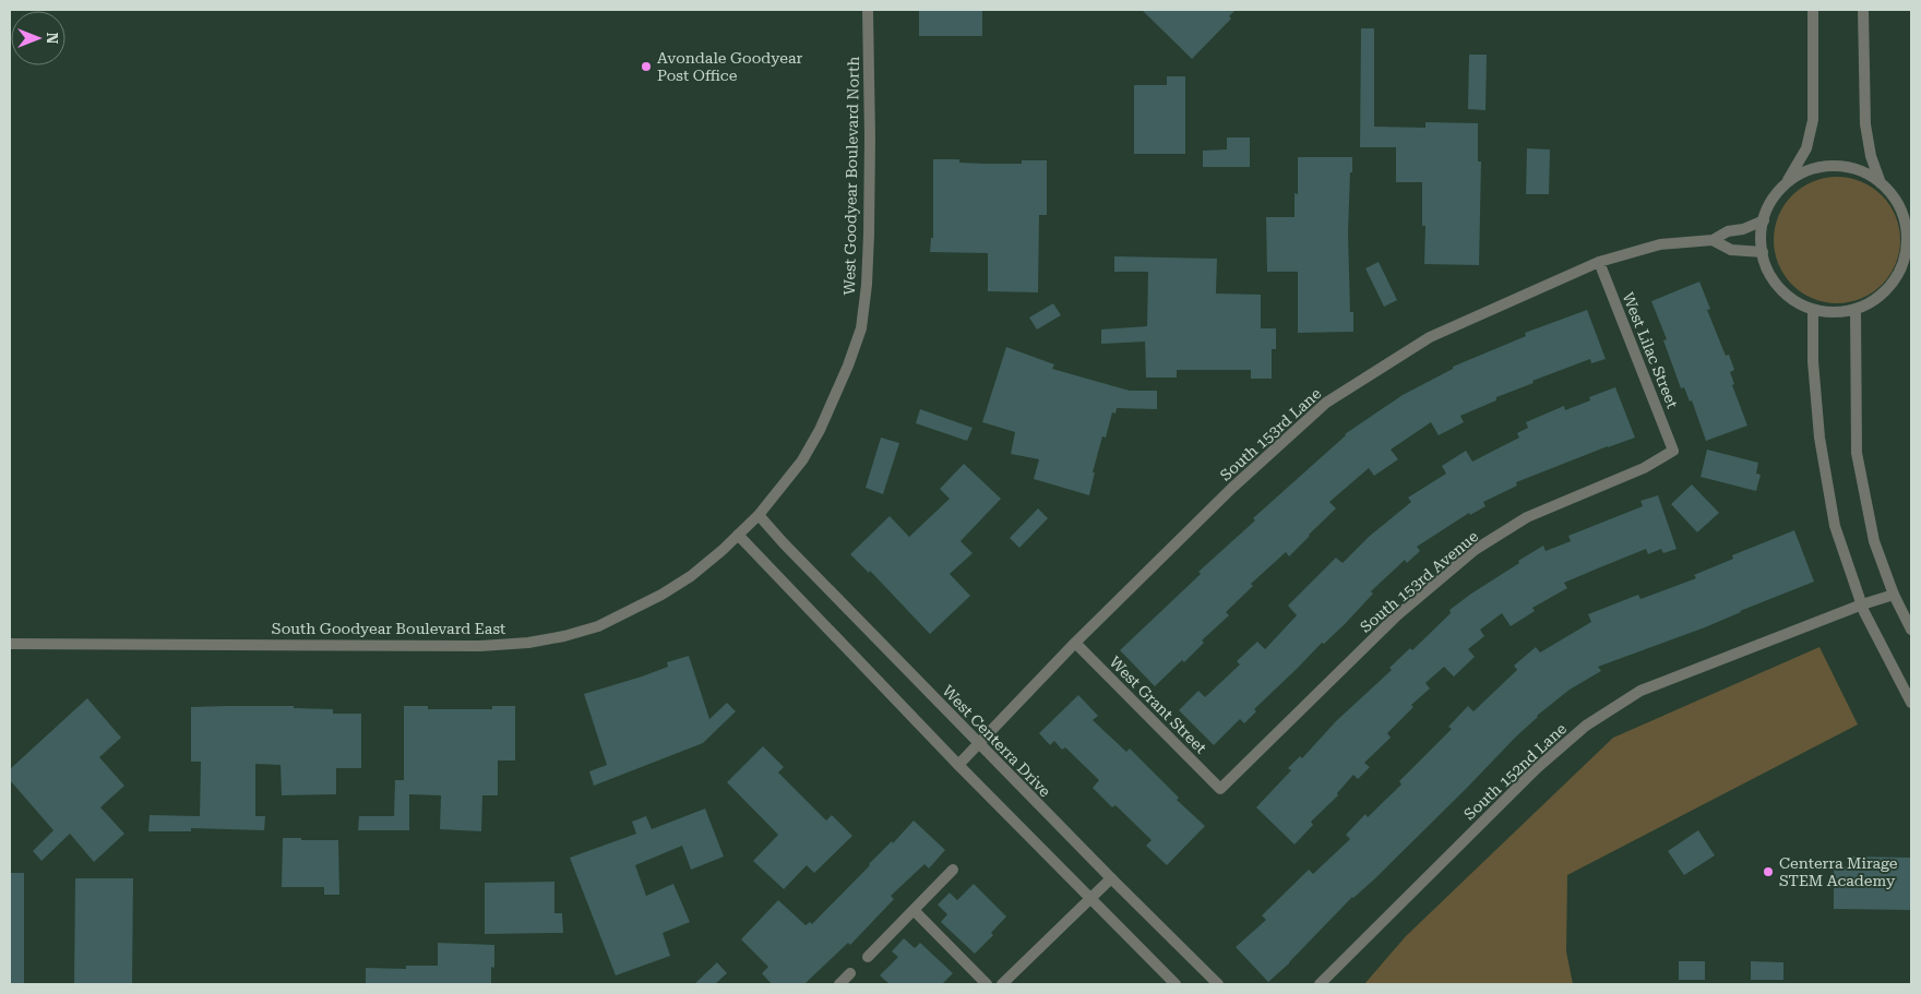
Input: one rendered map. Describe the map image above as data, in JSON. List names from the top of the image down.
{
  "streets": {
    "street": [
      "West Goodyear Boulevard North",
      "West Lilac Street",
      "South 153rd Lane",
      "South 153rd Avenue",
      "South Goodyear Boulevard East",
      "West Grant Street",
      "West Centerra Drive",
      "South 152nd Lane"
    ]
  },
  "crossings": [
    ["West Goodyear Boulevard North", "South Goodyear Boulevard East"],
    ["West Goodyear Boulevard North", "West Centerra Drive"],
    ["West Lilac Street", "South 153rd Lane"],
    ["West Lilac Street", "South 153rd Avenue"],
    ["South 153rd Lane", "West Grant Street"],
    ["South 153rd Lane", "West Centerra Drive"],
    ["South 153rd Avenue", "West Grant Street"]
  ],
  "places": ["Avondale Goodyear Post Office", "Centerra Mirage STEM Academy"],
  "north": "right"
}
